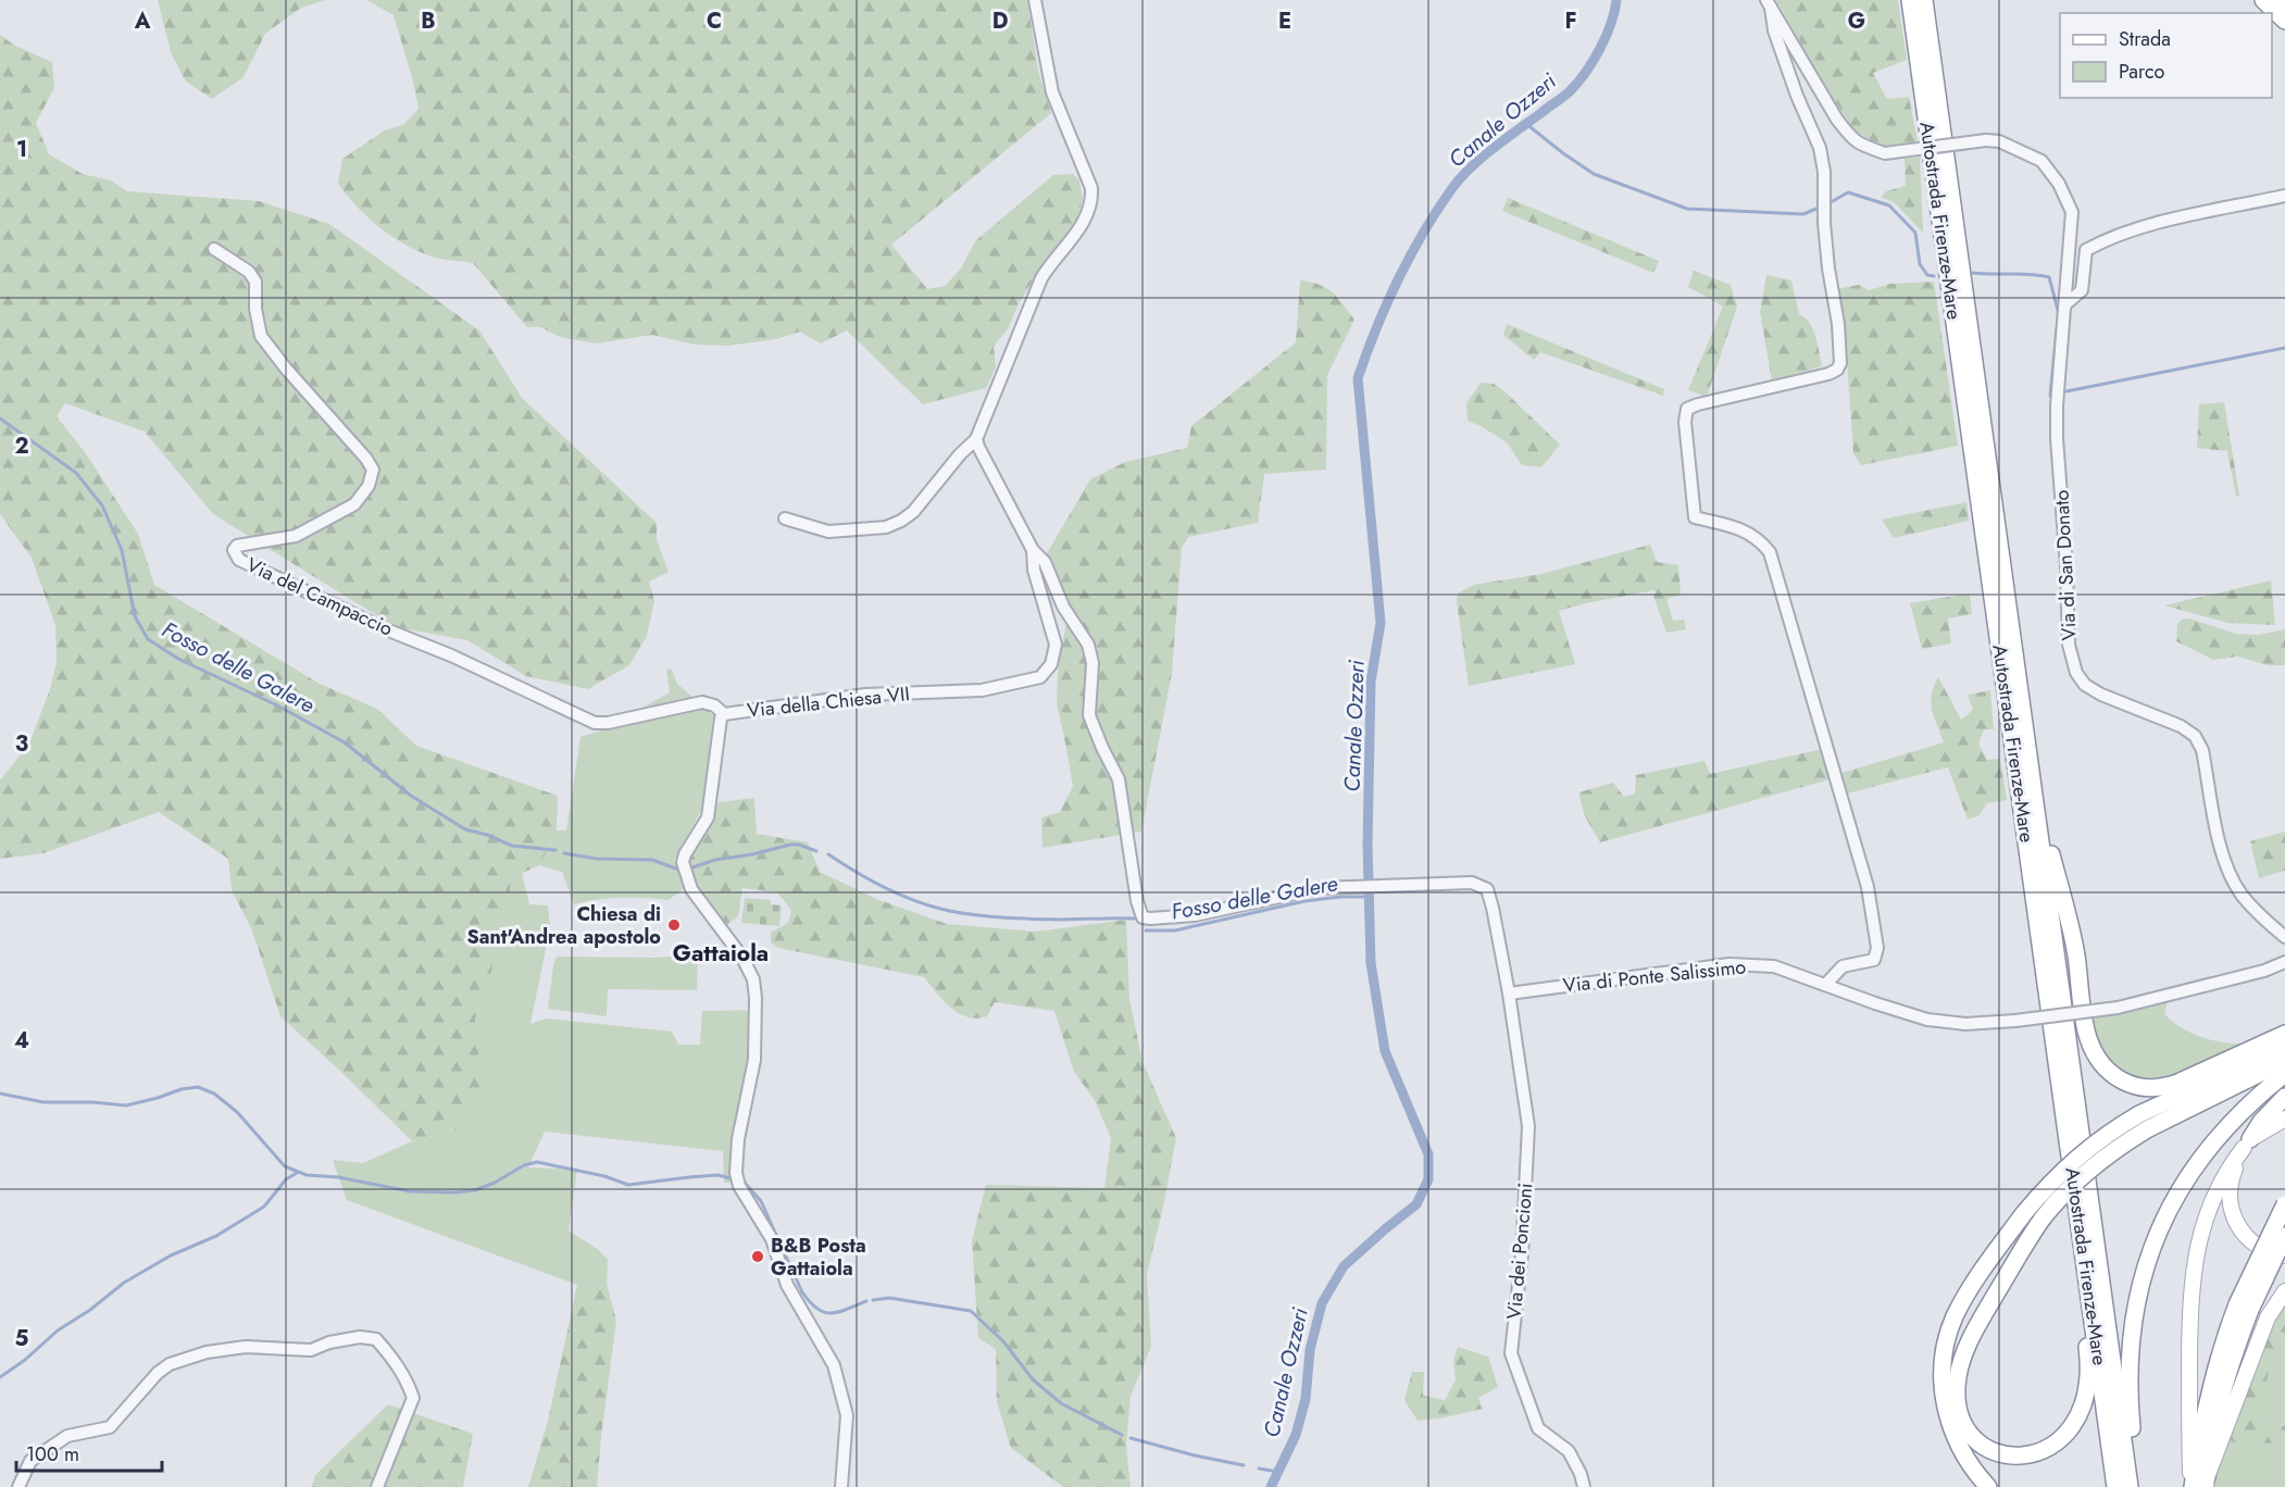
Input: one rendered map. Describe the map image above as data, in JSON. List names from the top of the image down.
{
  "streets": {
    "highway": ["Autostrada Firenze-Mare"],
    "street": [
      "Via di San Donato",
      "Via del Campaccio",
      "Via della Chiesa VII",
      "Via di Ponte Salissimo",
      "Via dei Poncioni"
    ]
  },
  "crossings": [
    ["Via del Campaccio", "Via della Chiesa VII"],
    ["Via di Ponte Salissimo", "Via dei Poncioni"]
  ],
  "districts": ["Gattaiola"],
  "water": ["Canale Ozzeri", "Fosso delle Galere"],
  "places": ["Chiesa di Sant'Andrea apostolo", "B&B Posta Gattaiola"],
  "legend": ["Strada", "Parco"],
  "scale_bar": "100 m",
  "grid": {
    "columns": [
      "A",
      "B",
      "C",
      "D",
      "E",
      "F",
      "G"
    ],
    "rows": [
      "1",
      "2",
      "3",
      "4",
      "5"
    ]
  }
}
